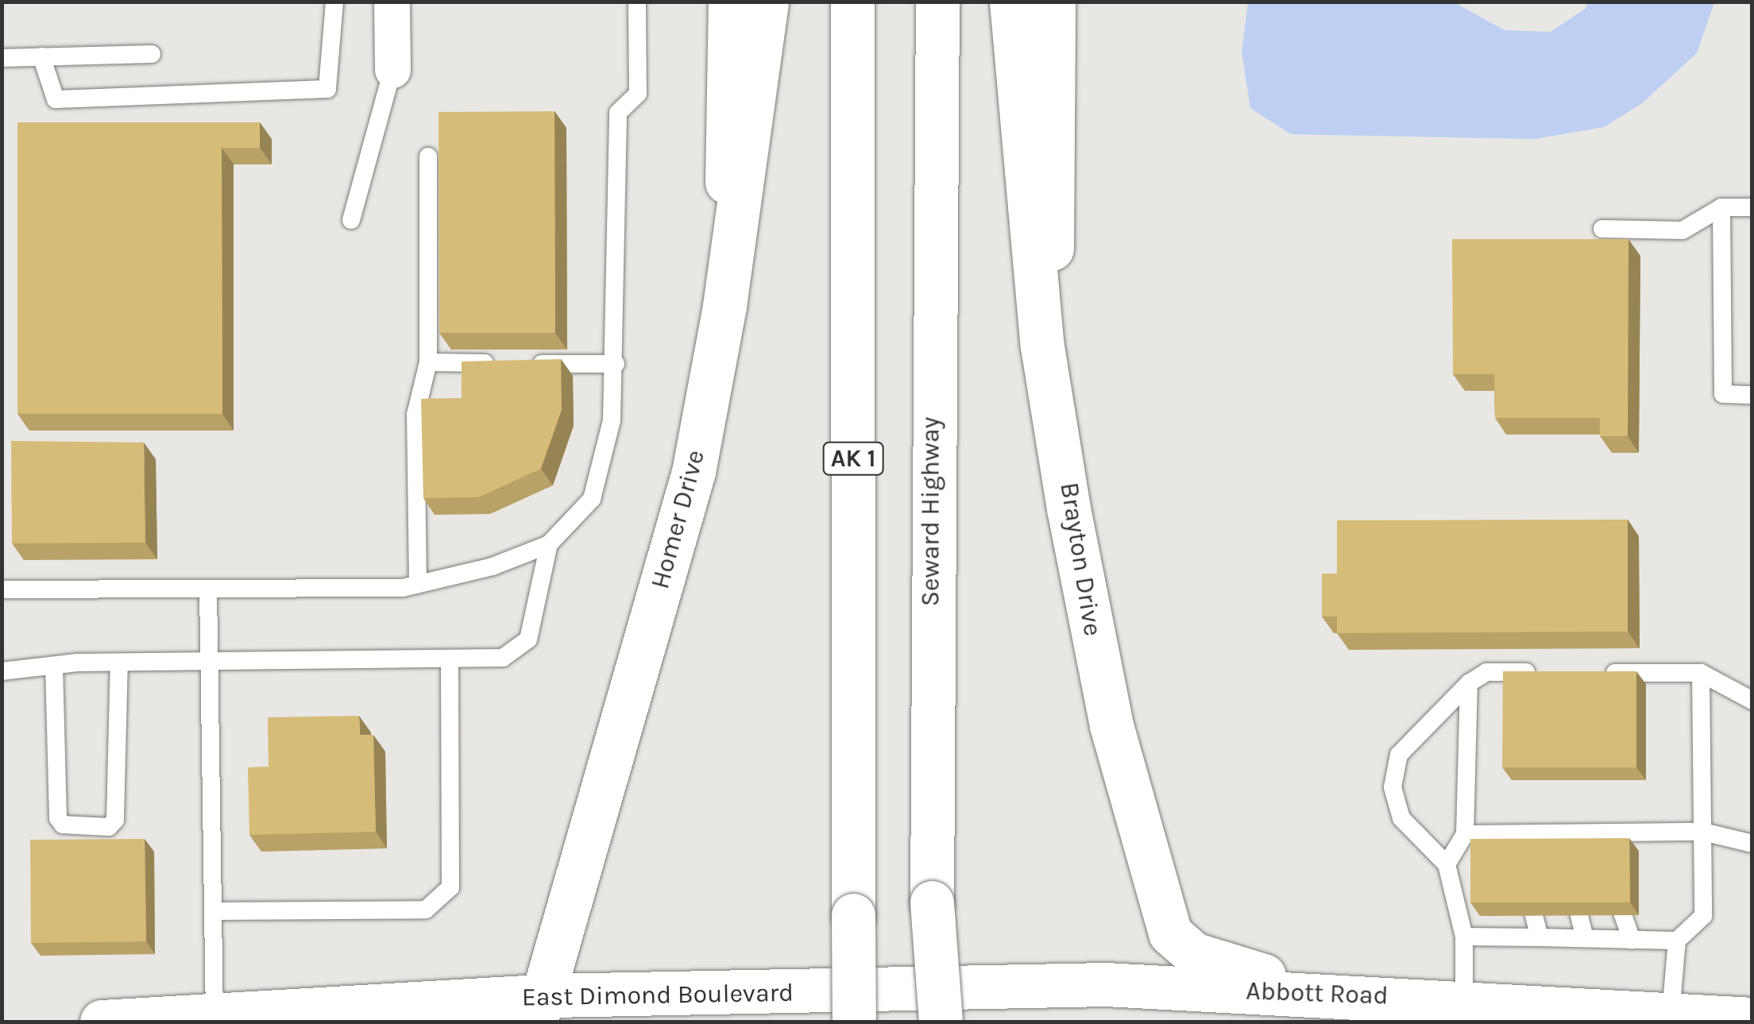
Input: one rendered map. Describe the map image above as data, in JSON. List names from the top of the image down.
{
  "streets": {
    "main road": [
      "AK 1",
      "Seward Highway",
      "Homer Drive",
      "Brayton Drive",
      "Abbott Road",
      "East Dimond Boulevard"
    ]
  },
  "crossings": [
    ["AK 1", "Abbott Road"],
    ["AK 1", "East Dimond Boulevard"],
    ["Homer Drive", "East Dimond Boulevard"],
    ["Brayton Drive", "Abbott Road"],
    ["Abbott Road", "East Dimond Boulevard"]
  ]
}
